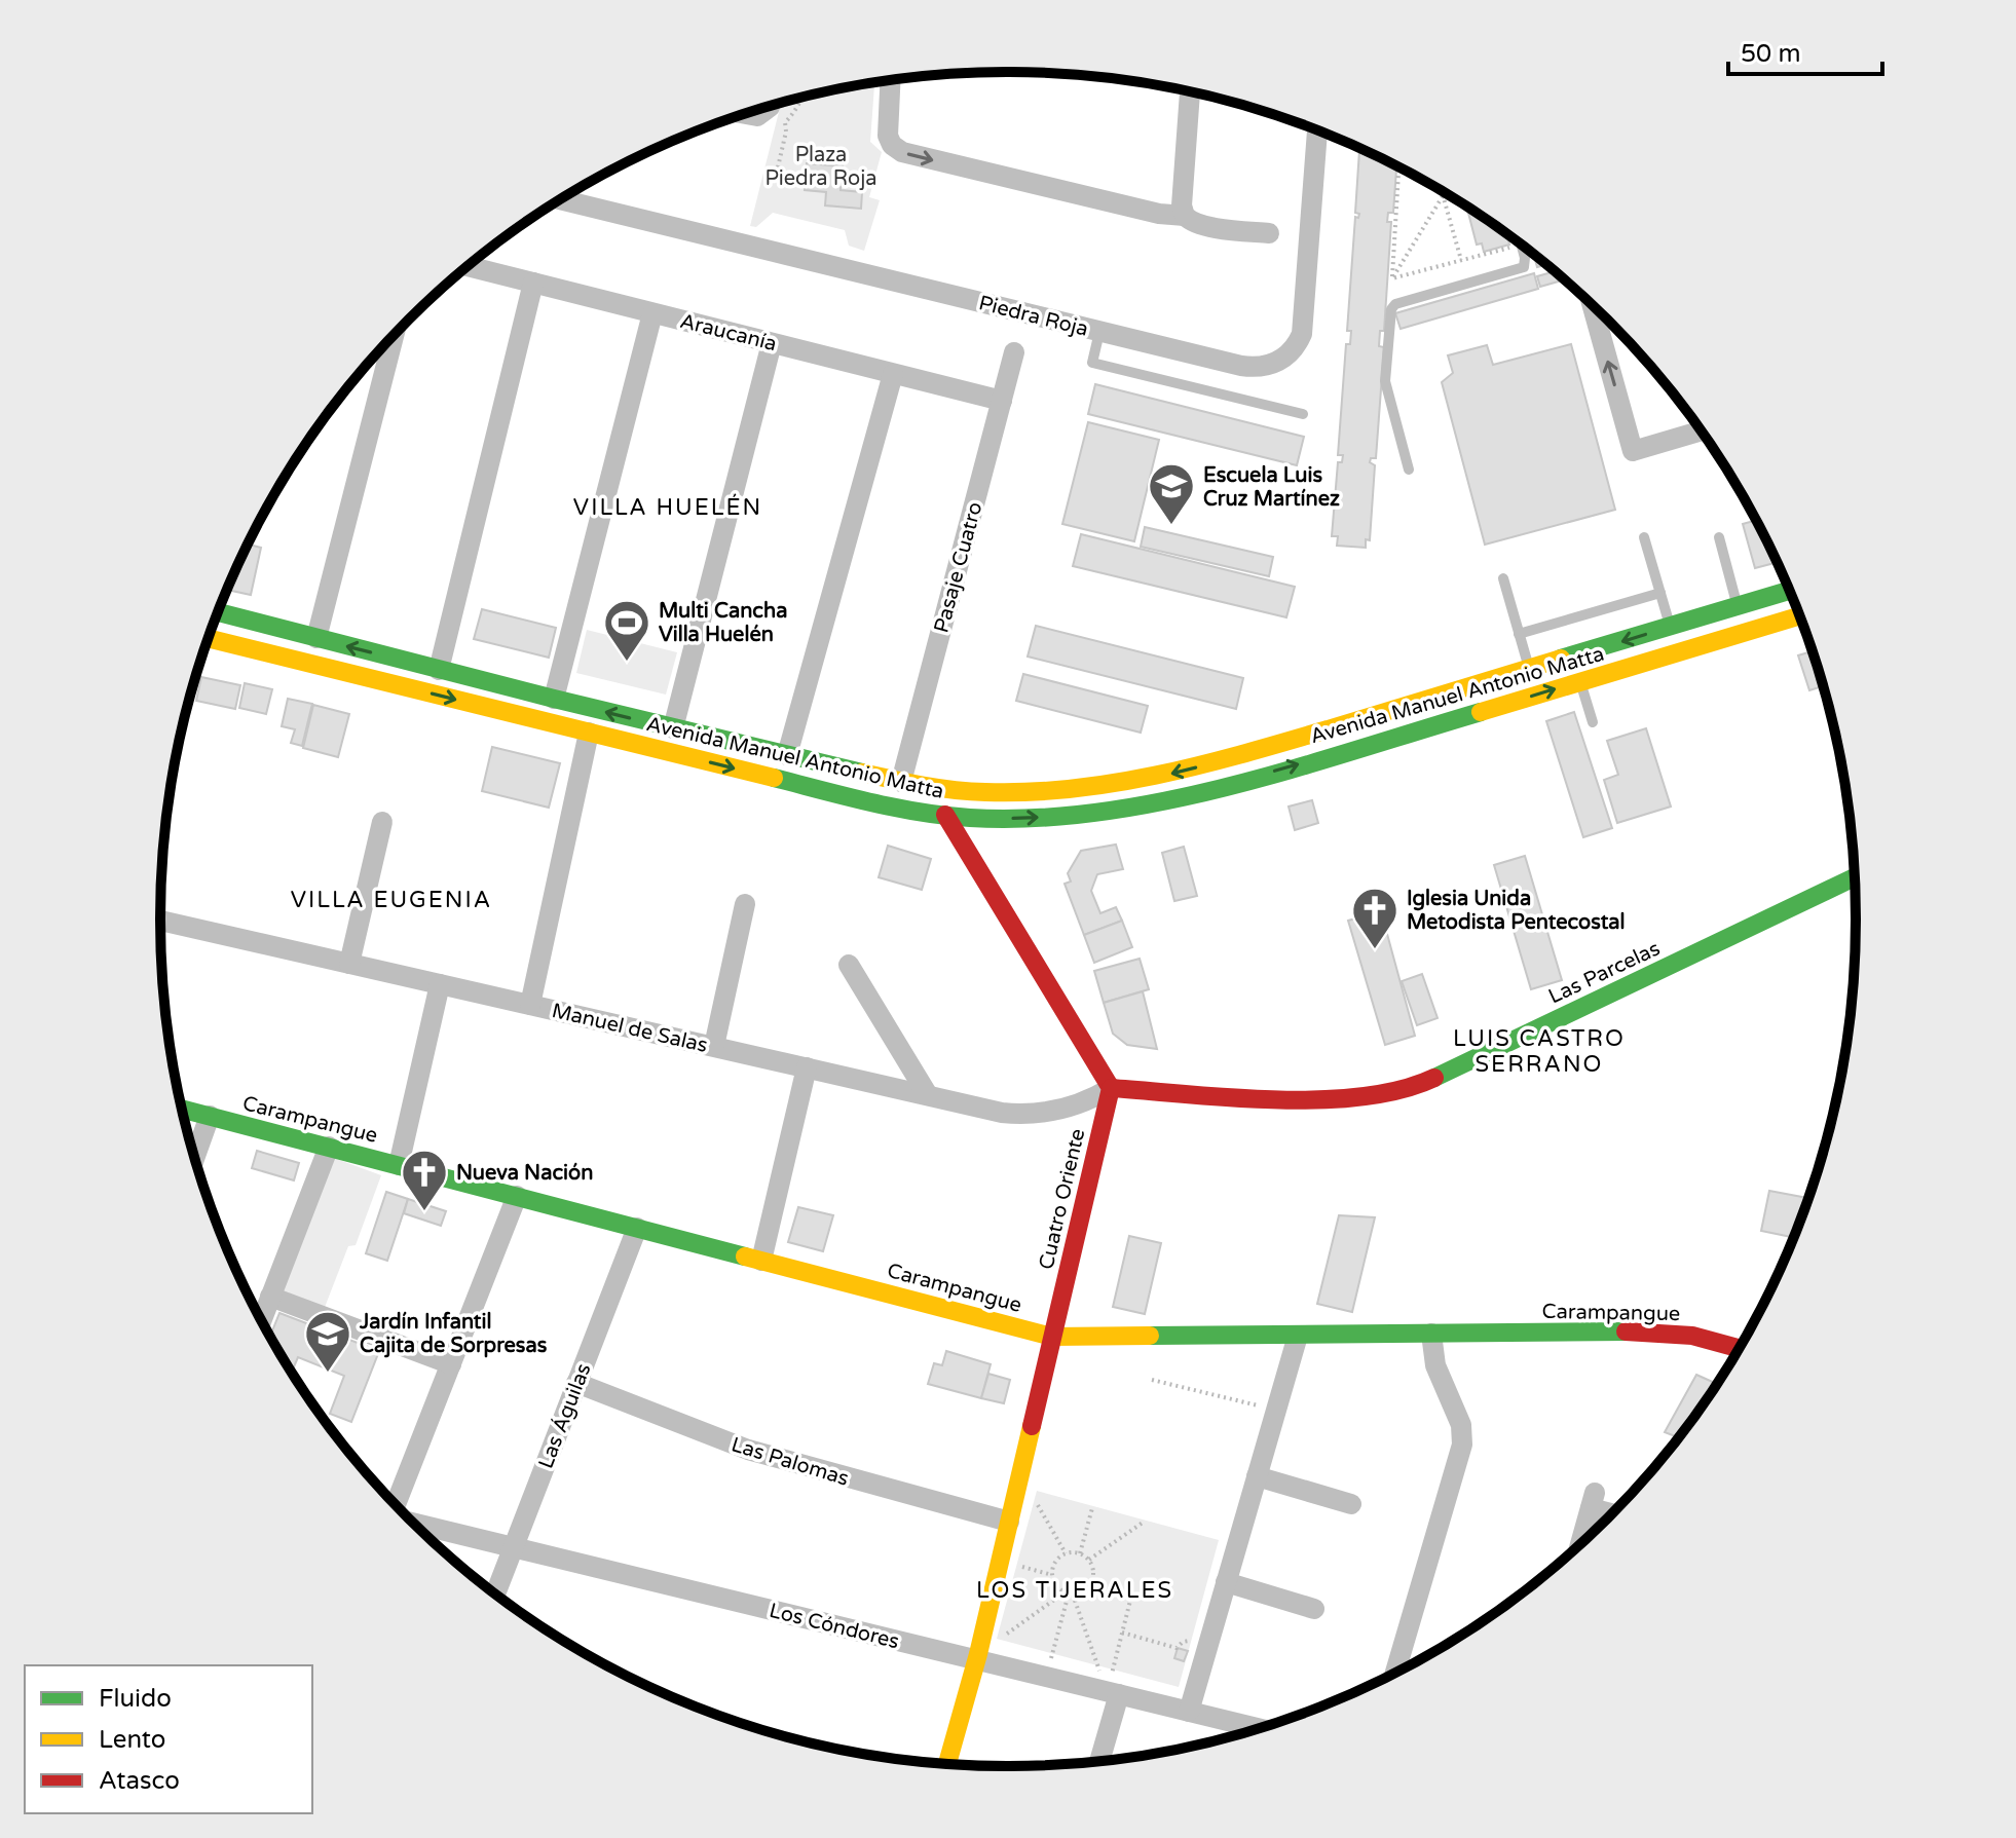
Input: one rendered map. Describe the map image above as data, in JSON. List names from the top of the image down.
{
  "streets": {
    "street": [
      "Piedra Roja",
      "Araucanía",
      "Pasaje Cuatro",
      "Avenida Manuel Antonio Matta",
      "Las Parcelas",
      "Manuel de Salas",
      "Carampangue",
      "Cuatro Oriente",
      "Las Águilas",
      "Las Palomas",
      "Los Cóndores"
    ]
  },
  "crossings": [
    ["Araucanía", "Pasaje Cuatro"],
    ["Pasaje Cuatro", "Avenida Manuel Antonio Matta"],
    ["Las Parcelas", "Manuel de Salas"],
    ["Las Parcelas", "Cuatro Oriente"],
    ["Manuel de Salas", "Cuatro Oriente"],
    ["Carampangue", "Cuatro Oriente"],
    ["Carampangue", "Las Águilas"],
    ["Cuatro Oriente", "Las Palomas"],
    ["Cuatro Oriente", "Los Cóndores"],
    ["Las Águilas", "Las Palomas"],
    ["Las Águilas", "Los Cóndores"]
  ],
  "districts": [
    "VILLA HUELÉN",
    "VILLA EUGENIA",
    "LUIS CASTRO SERRANO",
    "LOS TIJERALES"
  ],
  "parks": ["Plaza Piedra Roja"],
  "places": {
    "school or university": ["Escuela Luis Cruz Martínez", "Jardín Infantil Cajita de Sorpresas"],
    "sports": ["Multi Cancha Villa Huelén"],
    "church": ["Iglesia Unida Metodista Pentecostal", "Nueva Nación"]
  },
  "legend": ["Fluido", "Lento", "Atasco"],
  "scale_bar": "50 m"
}
